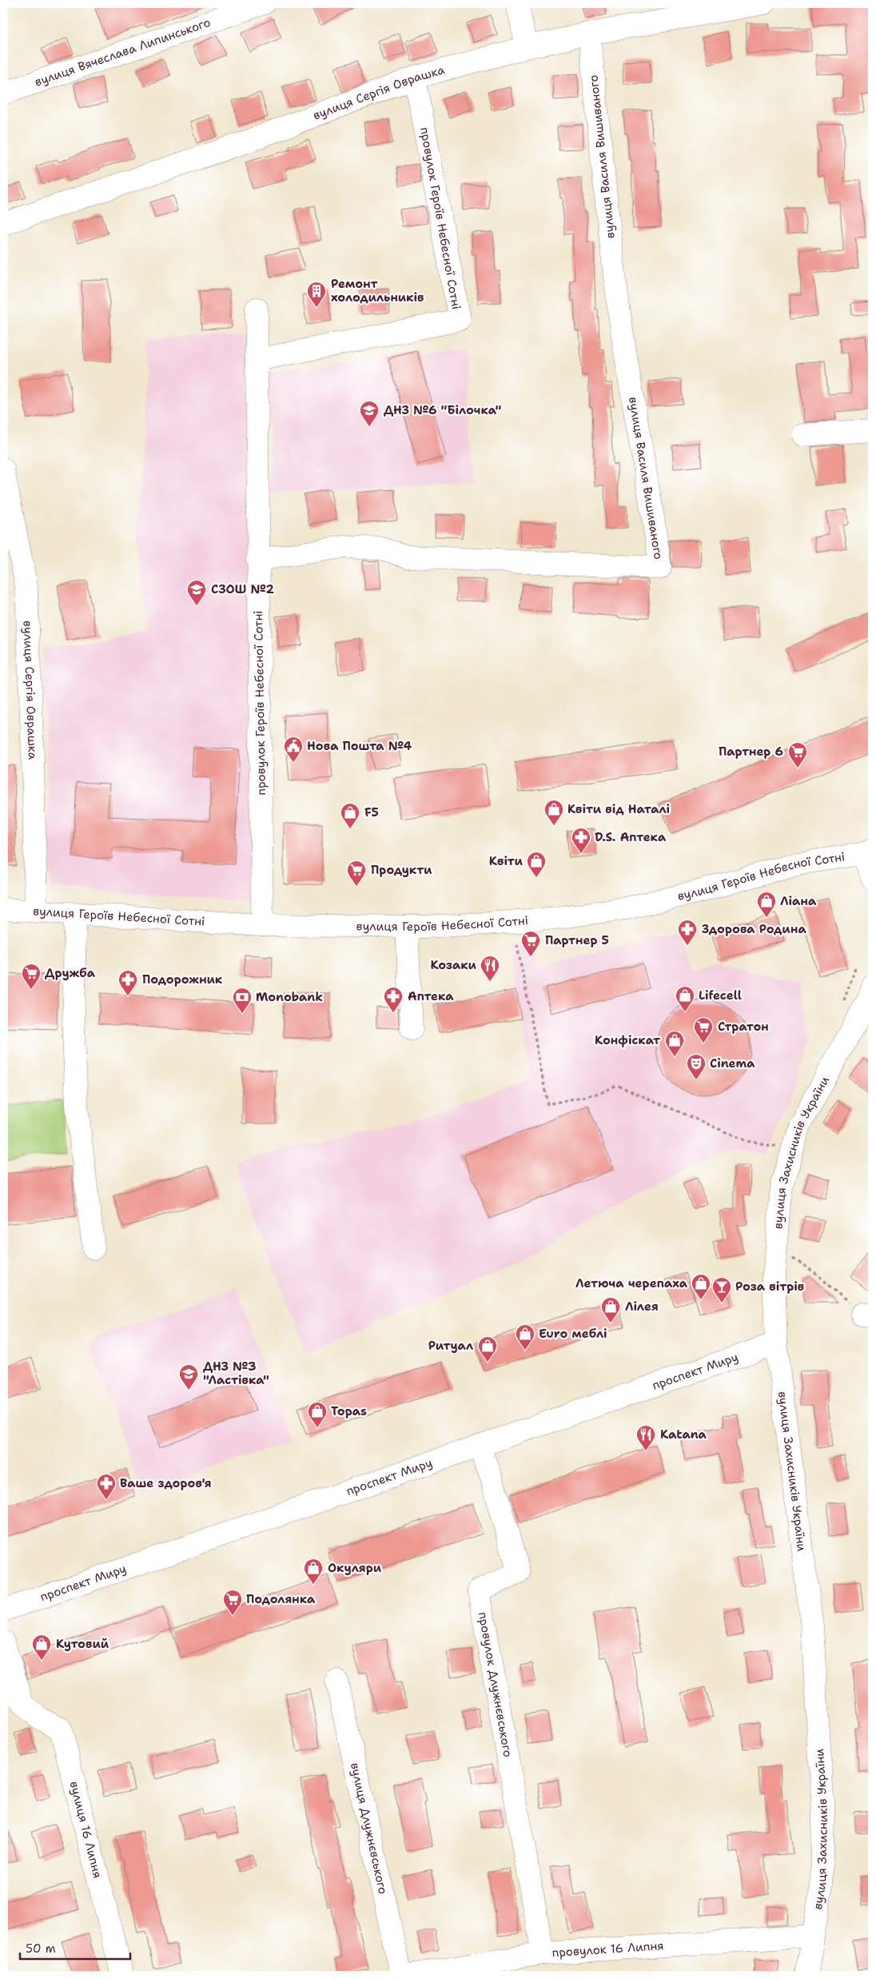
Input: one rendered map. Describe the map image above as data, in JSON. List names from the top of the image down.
{
  "streets": {
    "street": [
      "вулиця Вячеслава Липинського",
      "вулиця Сергія Оврашка",
      "вулиця Василя Вишиваного",
      "провулок Героїв Небесної Сотні",
      "вулиця Героїв Небесної Сотні",
      "вулиця Захисників України",
      "проспект Миру",
      "провулок Длужнєвського",
      "вулиця Длужнєвського",
      "вулиця 16 Липня",
      "провулок 16 Липня"
    ]
  },
  "crossings": [
    ["вулиця Сергія Оврашка", "вулиця Василя Вишиваного"],
    ["вулиця Сергія Оврашка", "провулок Героїв Небесної Сотні"],
    ["вулиця Сергія Оврашка", "вулиця Героїв Небесної Сотні"],
    ["вулиця Василя Вишиваного", "провулок Героїв Небесної Сотні"],
    ["провулок Героїв Небесної Сотні", "вулиця Героїв Небесної Сотні"],
    ["вулиця Захисників України", "проспект Миру"],
    ["вулиця Захисників України", "провулок 16 Липня"],
    ["проспект Миру", "провулок Длужнєвського"],
    ["провулок Длужнєвського", "провулок 16 Липня"]
  ],
  "places": {
    "building": ["Ремонт холодильників"],
    "school or university": ["ДНЗ №6 \"Білочка\"", "СЗОШ №2", "ДНЗ №3 \"Ластівка\""],
    "public building": ["Нова Пошта №4"],
    "supermarket": [
      "Партнер 6",
      "Продукти",
      "Партнер 5",
      "Дружба",
      "Стратон",
      "Подолянка"
    ],
    "shop": [
      "Квіти від Наталі",
      "F5",
      "Квіти",
      "Ліана",
      "Lifecell",
      "Конфіскат",
      "Летюча черепаха",
      "Лілея",
      "Euro меблі",
      "Ритуал",
      "Topas",
      "Окуляри",
      "Кутовий"
    ],
    "pharmacy": [
      "D.S. Аптека",
      "Здорова Родина",
      "Подорожник",
      "Аптека",
      "Ваше здоров'я"
    ],
    "restaurant": ["Козаки", "Katana"],
    "bank": ["Monobank"],
    "theatre": ["Cinema"],
    "bar": ["Роза вітрів"]
  },
  "scale_bar": "50 m"
}
